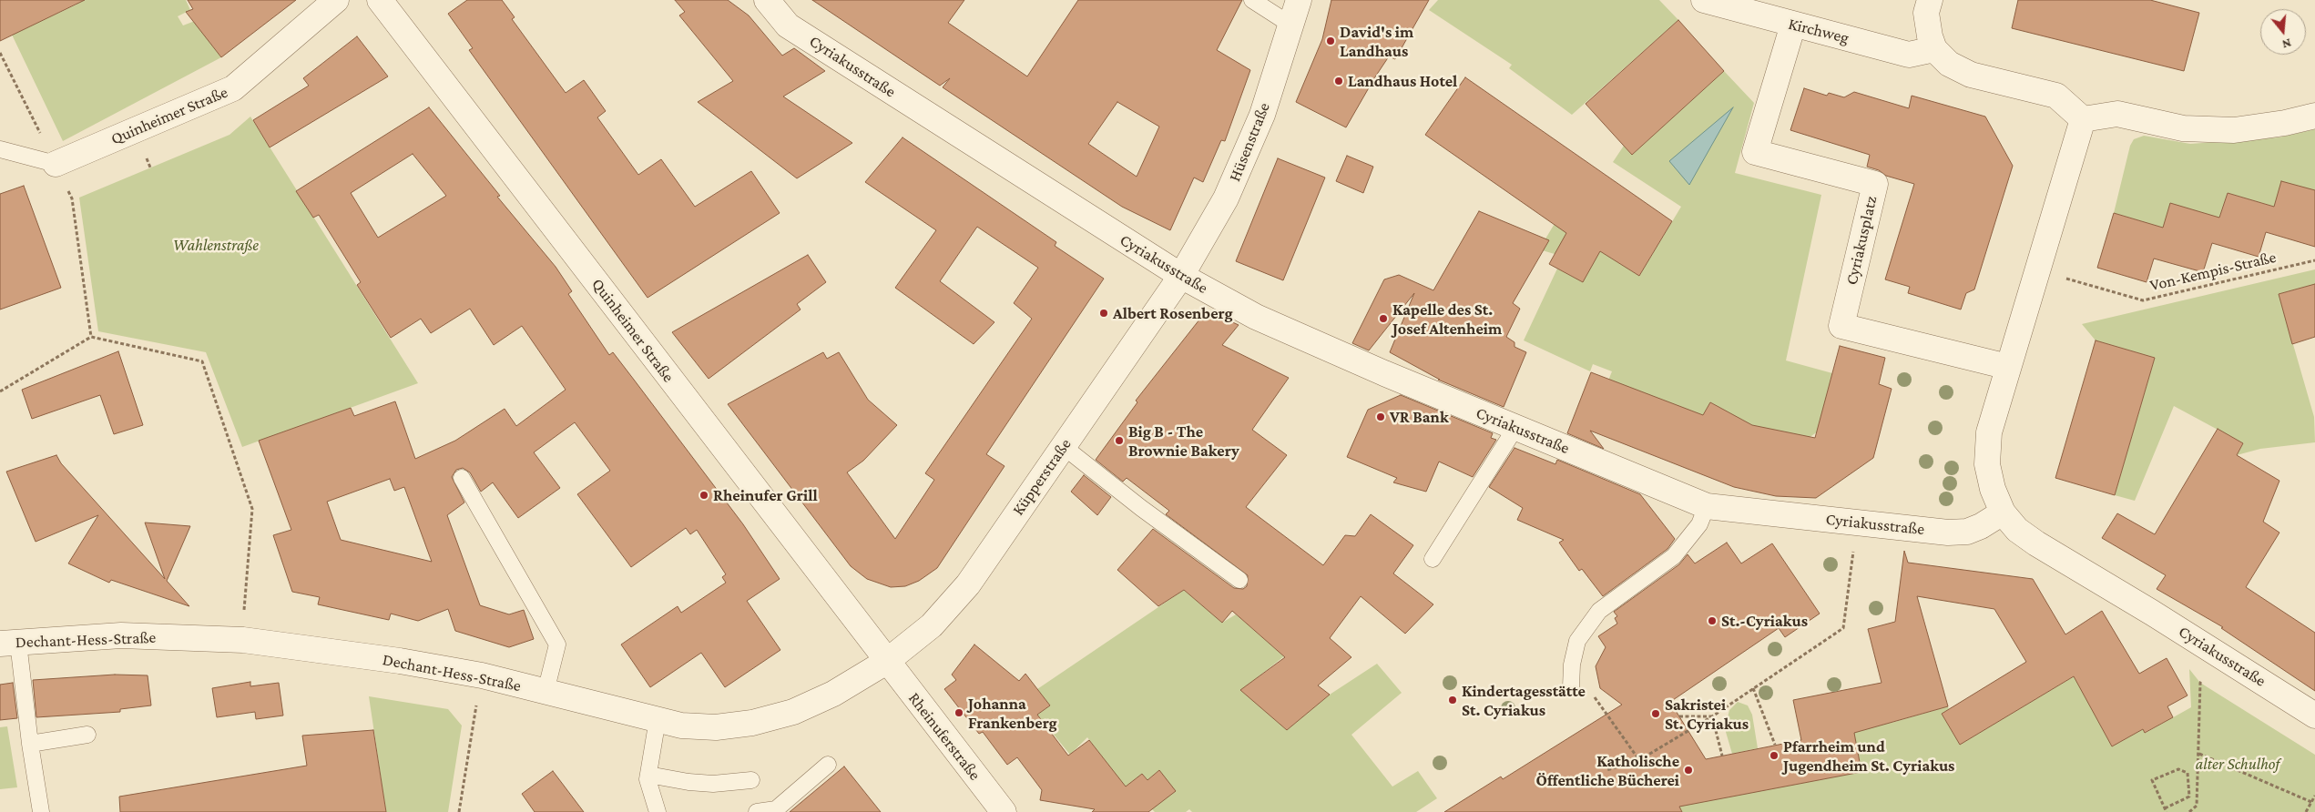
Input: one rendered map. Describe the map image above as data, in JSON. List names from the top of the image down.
{
  "streets": {
    "street": [
      "Kirchweg",
      "Cyriakusstraße",
      "Quinheimer Straße",
      "Hüsenstraße",
      "Cyriakusplatz",
      "Küpperstraße",
      "Dechant-Hess-Straße",
      "Rheinuferstraße"
    ],
    "path": ["Von-Kempis-Straße"]
  },
  "crossings": [
    ["Kirchweg", "Cyriakusplatz"],
    ["Cyriakusstraße", "Hüsenstraße"],
    ["Cyriakusstraße", "Küpperstraße"],
    ["Quinheimer Straße", "Küpperstraße"],
    ["Quinheimer Straße", "Dechant-Hess-Straße"],
    ["Quinheimer Straße", "Rheinuferstraße"],
    ["Hüsenstraße", "Küpperstraße"],
    ["Küpperstraße", "Dechant-Hess-Straße"],
    ["Küpperstraße", "Rheinuferstraße"],
    ["Dechant-Hess-Straße", "Rheinuferstraße"]
  ],
  "parks": ["Wahlenstraße", "alter Schulhof"],
  "places": [
    "David's im Landhaus",
    "Landhaus Hotel",
    "Albert Rosenberg",
    "Kapelle des St. Josef Altenheim",
    "VR Bank",
    "Big B - The Brownie Bakery",
    "Rheinufer Grill",
    "St.-Cyriakus",
    "Kindertagesstätte St. Cyriakus",
    "Johanna Frankenberg",
    "Sakristei St. Cyriakus",
    "Pfarrheim und Jugendheim St. Cyriakus",
    "Katholische Öffentliche Bücherei"
  ],
  "north": "bottom"
}
